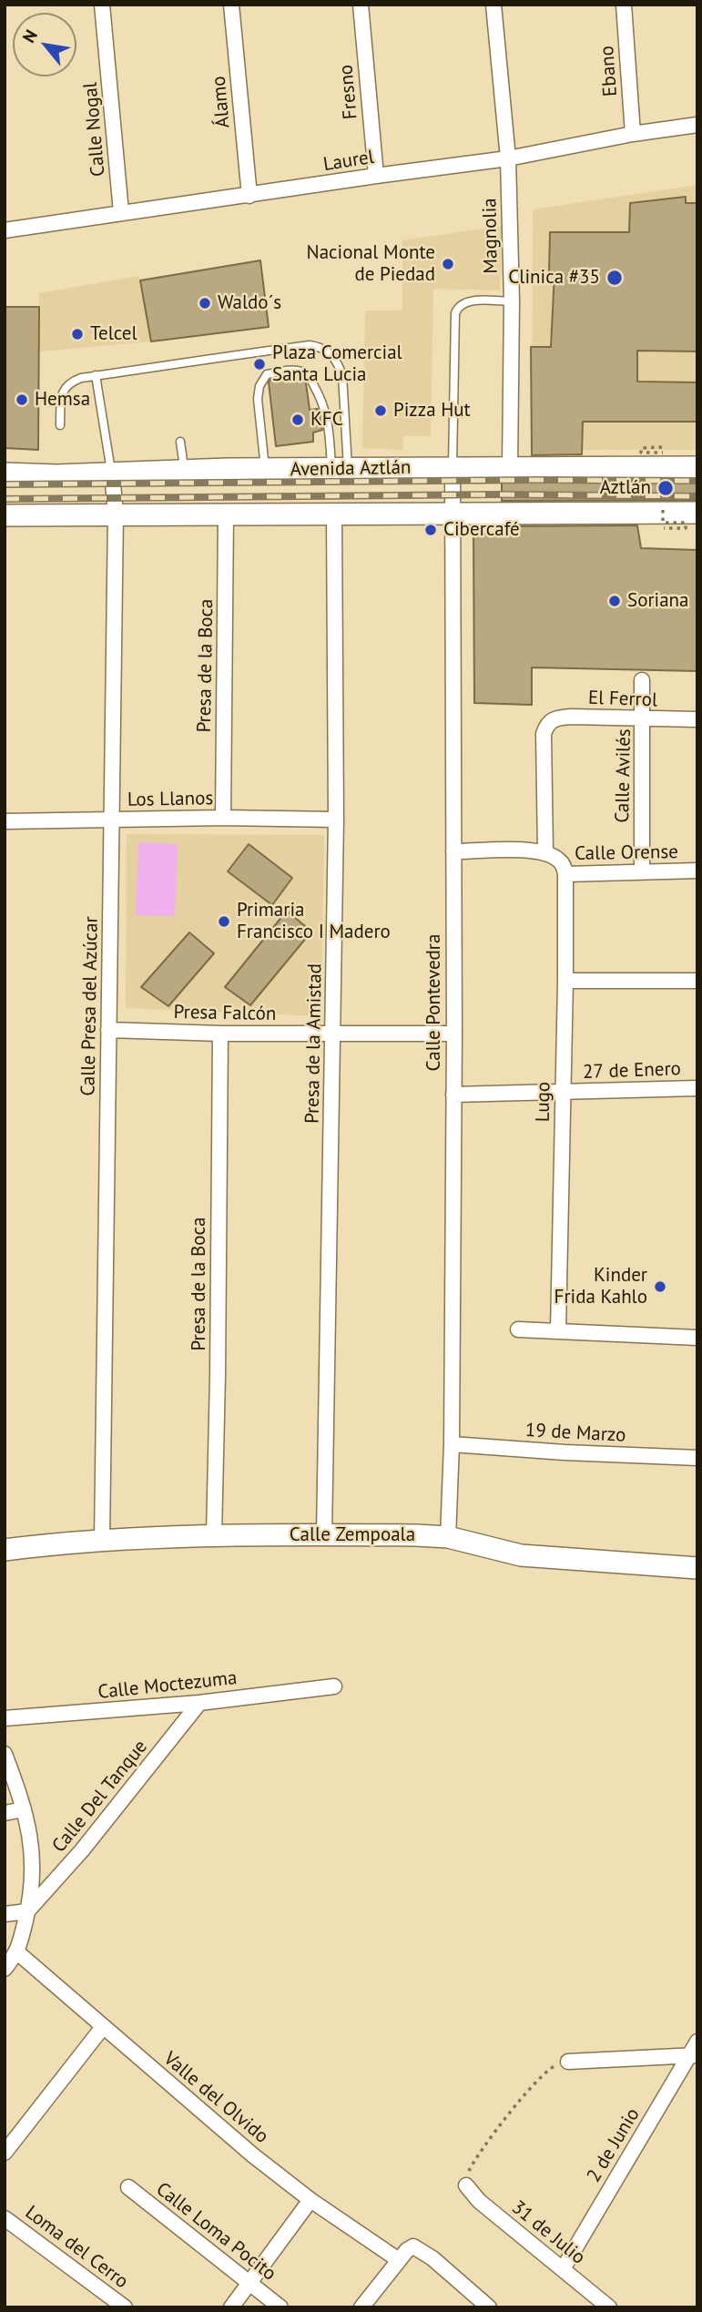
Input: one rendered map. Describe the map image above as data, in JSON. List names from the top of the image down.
{
  "streets": {
    "main road": ["Avenida Aztlán", "Calle Zempoala"],
    "street": [
      "Ebano",
      "Fresno",
      "Álamo",
      "Calle Nogal",
      "Laurel",
      "Magnolia",
      "Presa de la Boca",
      "El Ferrol",
      "Calle Avilés",
      "Los Llanos",
      "Calle Orense",
      "Calle Pontevedra",
      "Calle Presa del Azúcar",
      "Presa Falcón",
      "Presa de la Amistad",
      "27 de Enero",
      "Lugo",
      "19 de Marzo",
      "Calle Moctezuma",
      "Calle Del Tanque",
      "Valle del Olvido",
      "2 de Junio",
      "Calle Loma Pocito",
      "31 de Julio",
      "Loma del Cerro"
    ]
  },
  "crossings": [
    ["Ebano", "Laurel"],
    ["Fresno", "Laurel"],
    ["Álamo", "Laurel"],
    ["Calle Nogal", "Laurel"],
    ["Laurel", "Magnolia"],
    ["Magnolia", "Avenida Aztlán"],
    ["Avenida Aztlán", "Calle Pontevedra"],
    ["Avenida Aztlán", "Calle Presa del Azúcar"],
    ["Presa de la Boca", "Los Llanos"],
    ["Presa de la Boca", "Presa Falcón"],
    ["Presa de la Boca", "Calle Zempoala"],
    ["El Ferrol", "Calle Avilés"],
    ["El Ferrol", "Calle Orense"],
    ["Calle Avilés", "Calle Orense"],
    ["Los Llanos", "Calle Presa del Azúcar"],
    ["Los Llanos", "Presa de la Amistad"],
    ["Calle Orense", "Lugo"],
    ["Calle Pontevedra", "Presa Falcón"],
    ["Calle Pontevedra", "27 de Enero"],
    ["Calle Pontevedra", "19 de Marzo"],
    ["Calle Pontevedra", "Calle Zempoala"],
    ["Calle Presa del Azúcar", "Presa Falcón"],
    ["Calle Presa del Azúcar", "Calle Zempoala"],
    ["Presa Falcón", "Presa de la Amistad"],
    ["Presa de la Amistad", "Calle Zempoala"],
    ["27 de Enero", "Lugo"],
    ["Calle Moctezuma", "Calle Del Tanque"],
    ["2 de Junio", "31 de Julio"]
  ],
  "places": [
    "Nacional Monte de Piedad",
    "Clinica #35",
    "Waldo´s",
    "Telcel",
    "Plaza Comercial Santa Lucia",
    "Hemsa",
    "Pizza Hut",
    "KFC",
    "Aztlán",
    "Cibercafé",
    "Soriana",
    "Primaria Francisco I Madero",
    "Kinder Frida Kahlo"
  ],
  "north": "top left"
}
